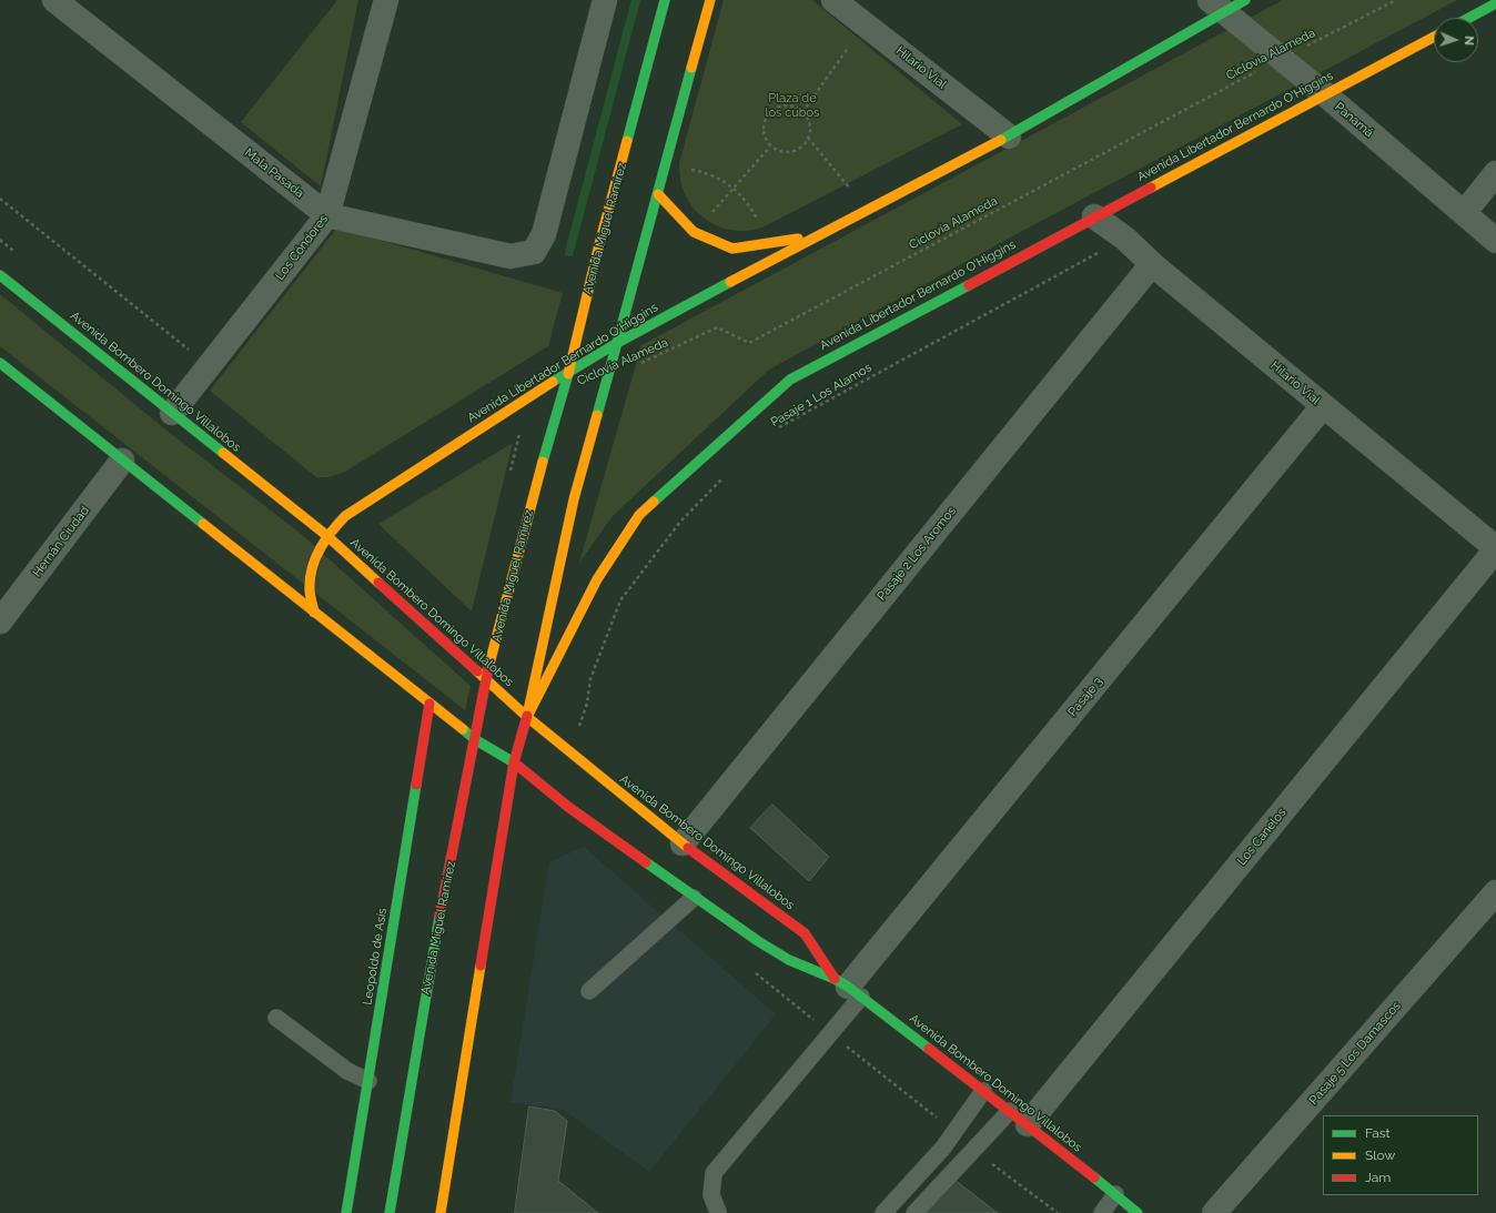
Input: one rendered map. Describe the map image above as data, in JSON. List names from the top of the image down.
{
  "streets": {
    "main road": [
      "Avenida Libertador Bernardo O'Higgins",
      "Avenida Miguel Ramírez",
      "Avenida Bombero Domingo Villalobos",
      "Leopoldo de Asís"
    ],
    "street": [
      "Hilario Vial",
      "Panamá",
      "Mala Pasada",
      "Los Cóndores",
      "Hernán Ciudad",
      "Pasaje 2 Los Aromos",
      "Pasaje 3",
      "Los Canelos",
      "Pasaje 5 Los Damascos"
    ],
    "path": ["Ciclovía Alameda", "Pasaje 1 Los Alamos"]
  },
  "crossings": [
    ["Ciclovía Alameda", "Panamá"],
    ["Hilario Vial", "Avenida Libertador Bernardo O'Higgins"],
    ["Hilario Vial", "Pasaje 1 Los Alamos"],
    ["Hilario Vial", "Pasaje 2 Los Aromos"],
    ["Hilario Vial", "Pasaje 3"],
    ["Hilario Vial", "Los Canelos"],
    ["Panamá", "Avenida Libertador Bernardo O'Higgins"],
    ["Avenida Libertador Bernardo O'Higgins", "Avenida Miguel Ramírez"],
    ["Avenida Libertador Bernardo O'Higgins", "Avenida Bombero Domingo Villalobos"],
    ["Mala Pasada", "Los Cóndores"],
    ["Avenida Miguel Ramírez", "Avenida Bombero Domingo Villalobos"],
    ["Los Cóndores", "Avenida Bombero Domingo Villalobos"],
    ["Avenida Bombero Domingo Villalobos", "Hernán Ciudad"],
    ["Avenida Bombero Domingo Villalobos", "Pasaje 2 Los Aromos"],
    ["Avenida Bombero Domingo Villalobos", "Pasaje 3"],
    ["Avenida Bombero Domingo Villalobos", "Los Canelos"],
    ["Avenida Bombero Domingo Villalobos", "Leopoldo de Asís"]
  ],
  "parks": ["Plaza de los cubos"],
  "legend": ["Fast", "Slow", "Jam"],
  "north": "right"
}
